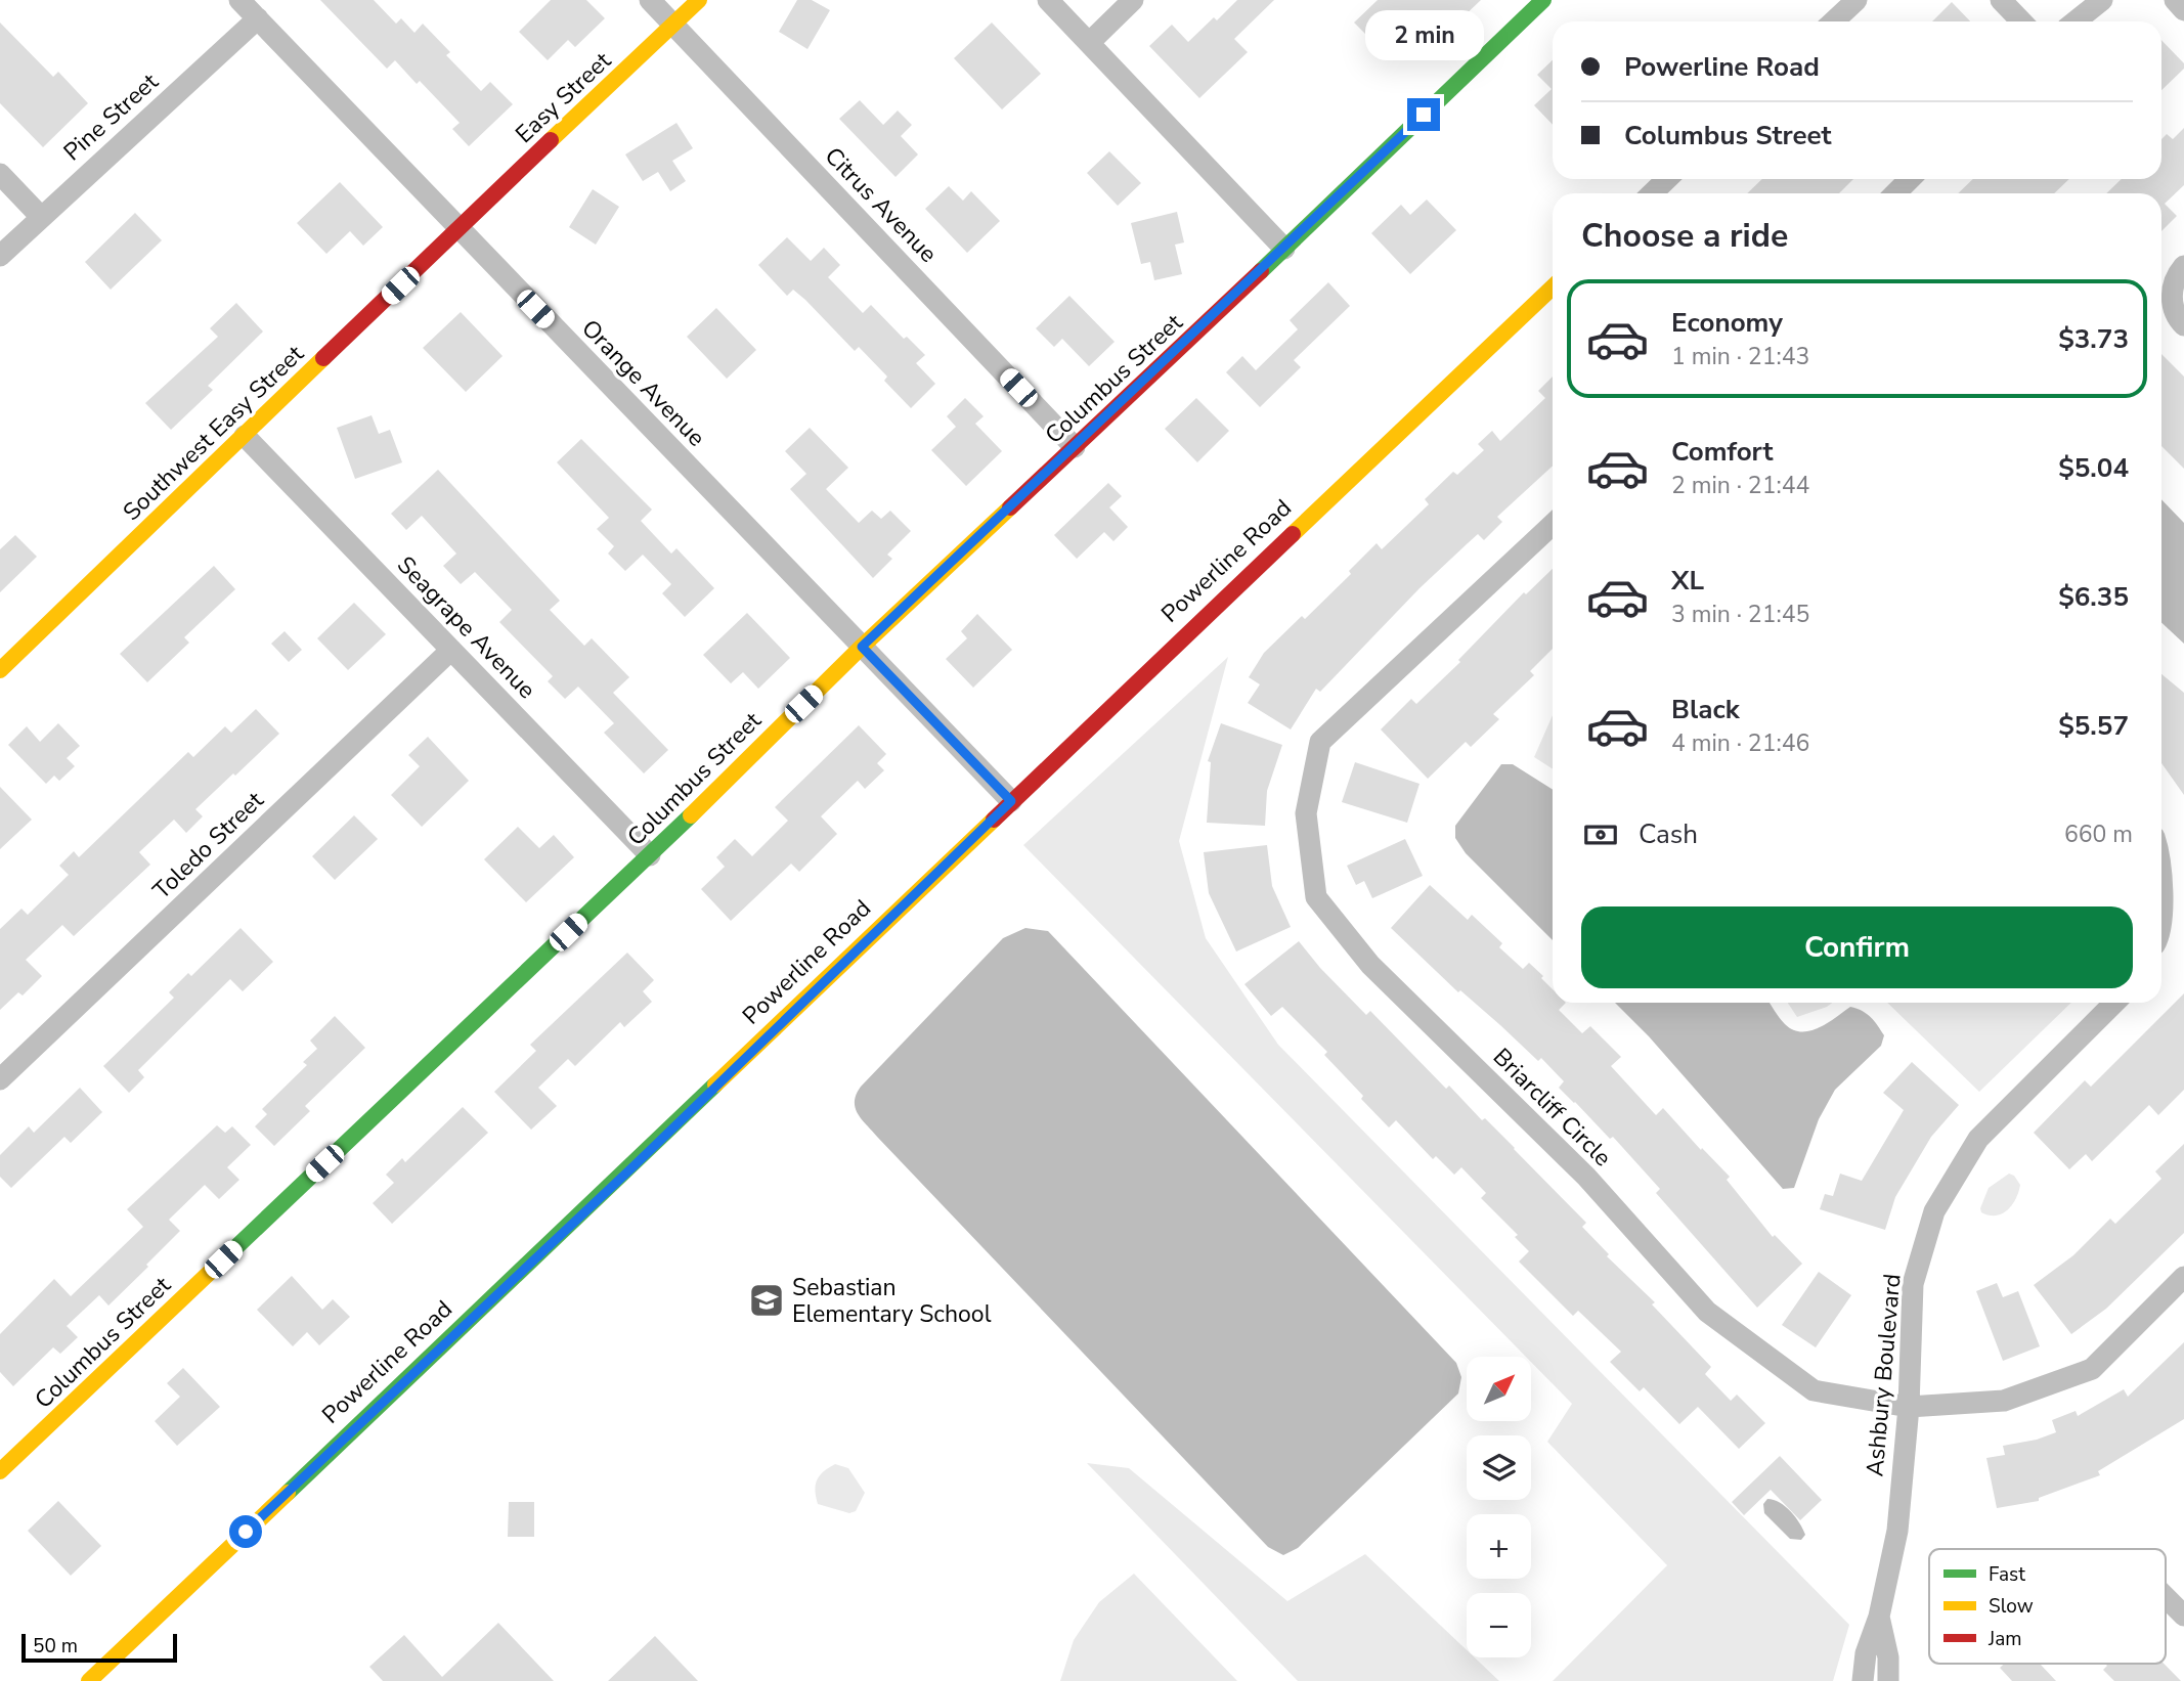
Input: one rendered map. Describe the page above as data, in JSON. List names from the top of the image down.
{
  "streets": {
    "street": [
      "Easy Street",
      "Pine Street",
      "Citrus Avenue",
      "Columbus Street",
      "Orange Avenue",
      "Southwest Easy Street",
      "Powerline Road",
      "Seagrape Avenue",
      "Toledo Street",
      "Briarcliff Circle",
      "Ashbury Boulevard"
    ]
  },
  "crossings": [
    ["Easy Street", "Citrus Avenue"],
    ["Easy Street", "Orange Avenue"],
    ["Easy Street", "Southwest Easy Street"],
    ["Pine Street", "Orange Avenue"],
    ["Citrus Avenue", "Columbus Street"],
    ["Columbus Street", "Orange Avenue"],
    ["Columbus Street", "Seagrape Avenue"],
    ["Orange Avenue", "Southwest Easy Street"],
    ["Orange Avenue", "Powerline Road"],
    ["Southwest Easy Street", "Seagrape Avenue"],
    ["Seagrape Avenue", "Toledo Street"],
    ["Briarcliff Circle", "Ashbury Boulevard"]
  ],
  "places": {
    "school or university": ["Sebastian Elementary School"]
  },
  "legend": ["Fast", "Slow", "Jam"],
  "scale_bar": "50 m",
  "north": "top right",
  "page": {
    "bubble": "2 min",
    "banner": ["Powerline Road", "Columbus Street"],
    "heading": "Choose a ride",
    "list": [
      {
        "name": "Economy",
        "note": "1 min · 21:43",
        "value": "$3.73"
      },
      {
        "name": "Comfort",
        "note": "2 min · 21:44",
        "value": "$5.04"
      },
      {
        "name": "XL",
        "note": "3 min · 21:45",
        "value": "$6.35"
      },
      {
        "name": "Black",
        "note": "4 min · 21:46",
        "value": "$5.57"
      }
    ],
    "pay": ["Cash", "660 m"],
    "buttons": "Confirm",
    "map_buttons": ["+", "−"],
    "scale": "50 m"
  }
}
